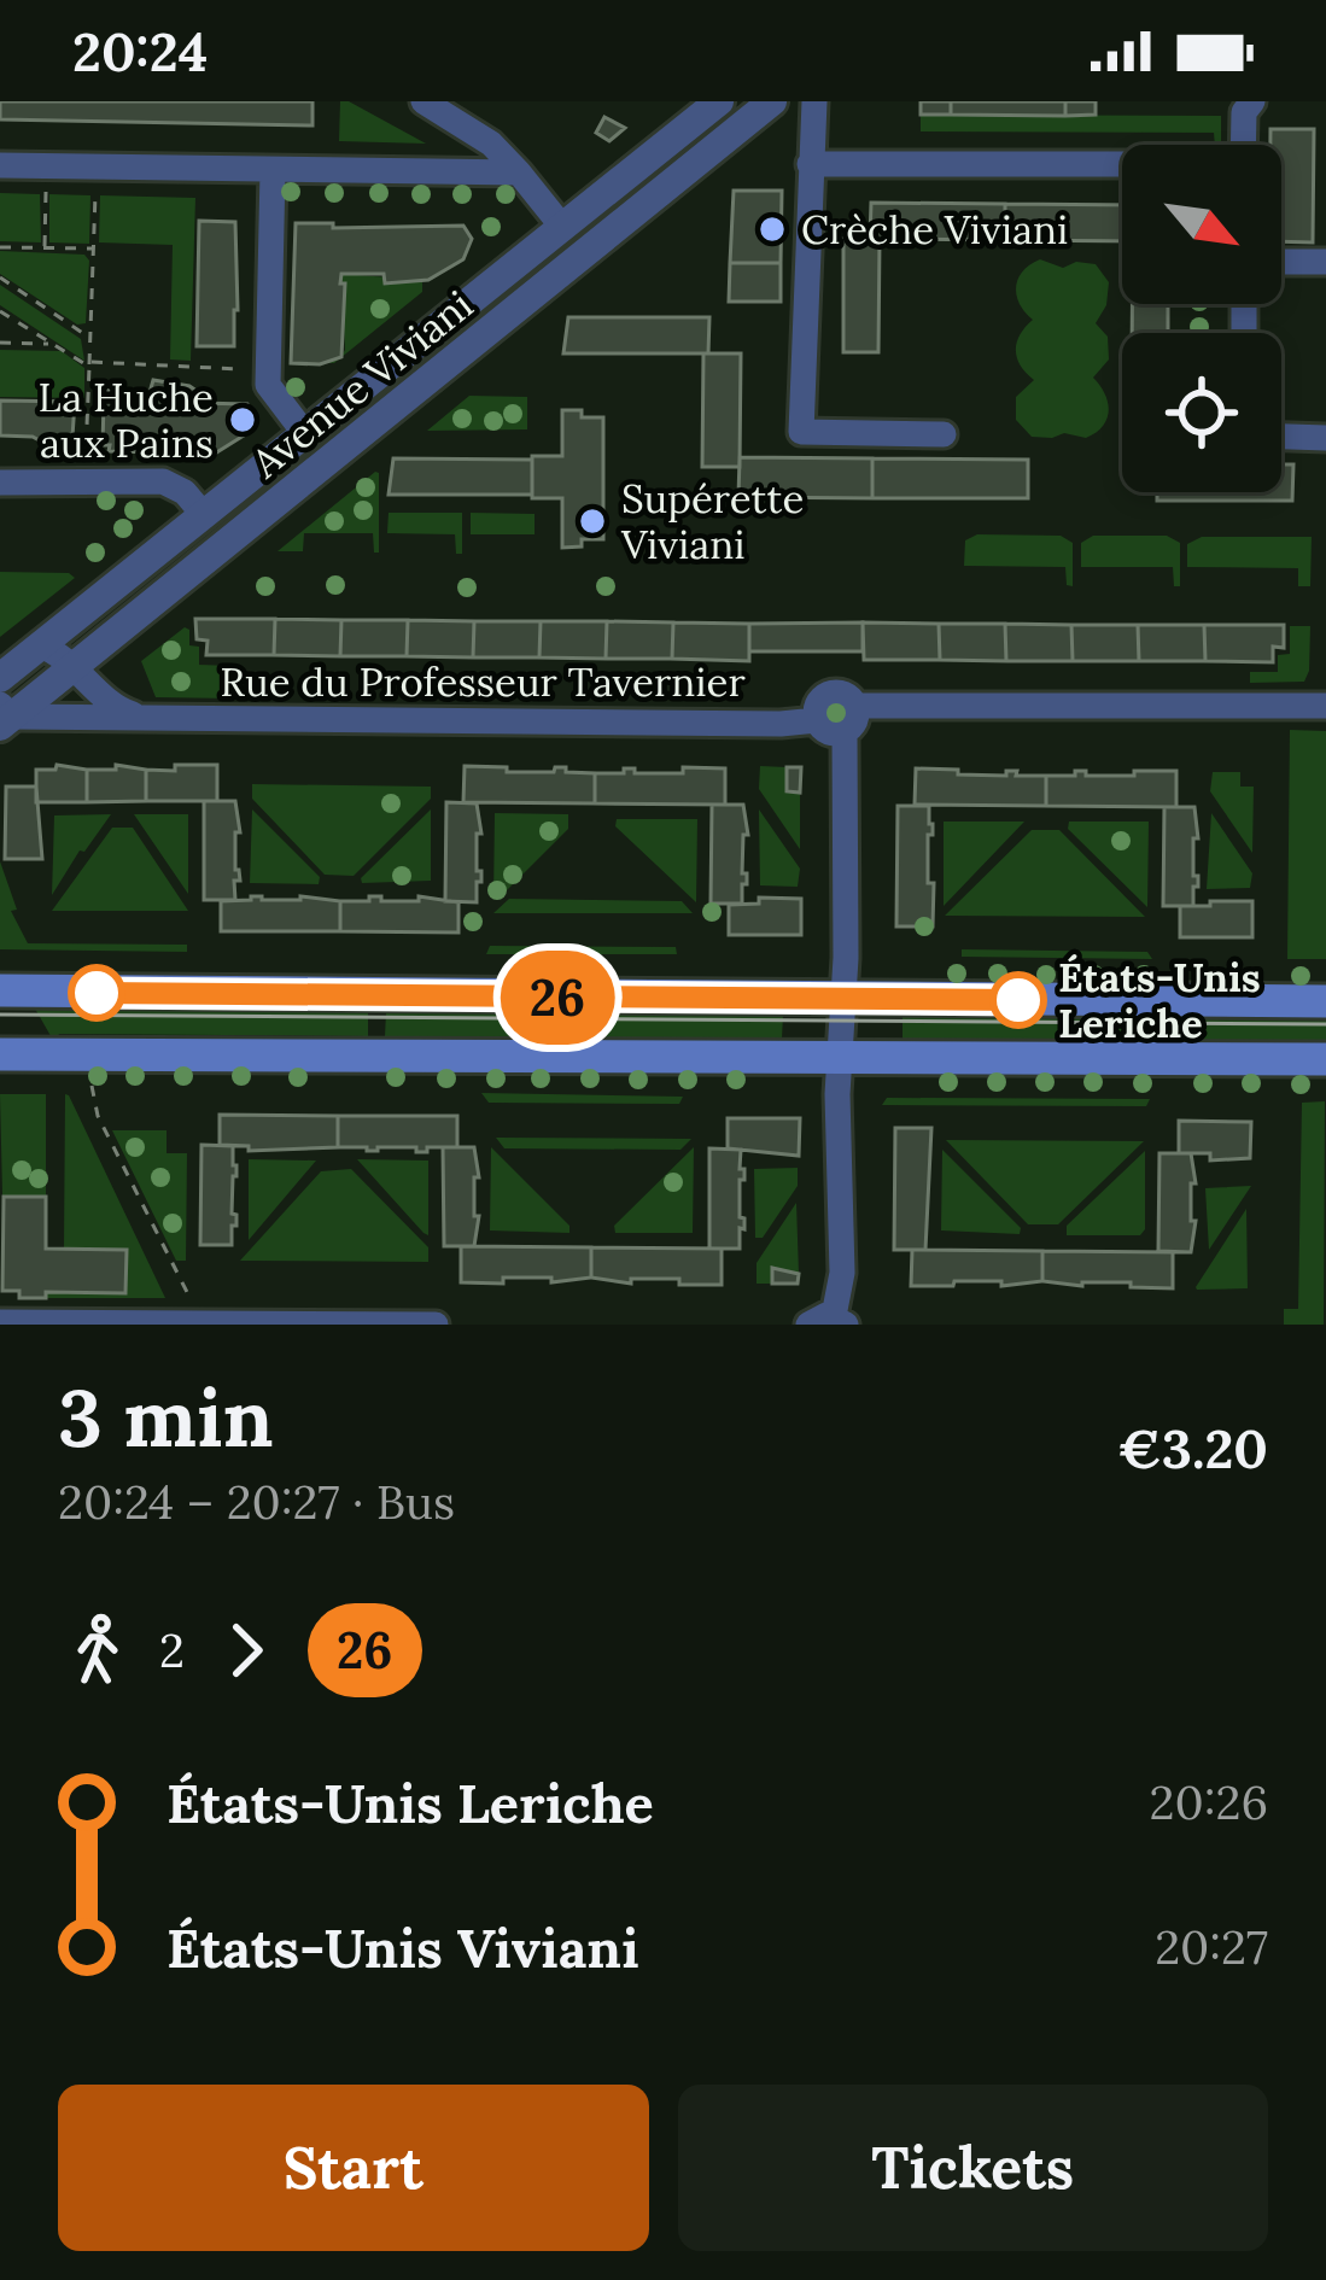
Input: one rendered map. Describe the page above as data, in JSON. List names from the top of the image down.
{
  "streets": {
    "street": ["Avenue Viviani", "Rue du Professeur Tavernier"]
  },
  "crossings": [
    ["Avenue Viviani", "Rue du Professeur Tavernier"]
  ],
  "places": [
    "Crèche Viviani",
    "La Huche aux Pains",
    "Supérette Viviani",
    "États-Unis Leriche"
  ],
  "lines": ["bus line 26"],
  "north": "bottom right",
  "page": {
    "status": "20:24",
    "on_map": "26",
    "heading": ["3 min", "20:24 – 20:27 · Bus", "€3.20"],
    "legs": ["2", "26"],
    "list": [
      {
        "name": "États-Unis Leriche",
        "value": "20:26"
      },
      {
        "name": "États-Unis Viviani",
        "value": "20:27"
      }
    ],
    "buttons": ["Start", "Tickets"]
  }
}
